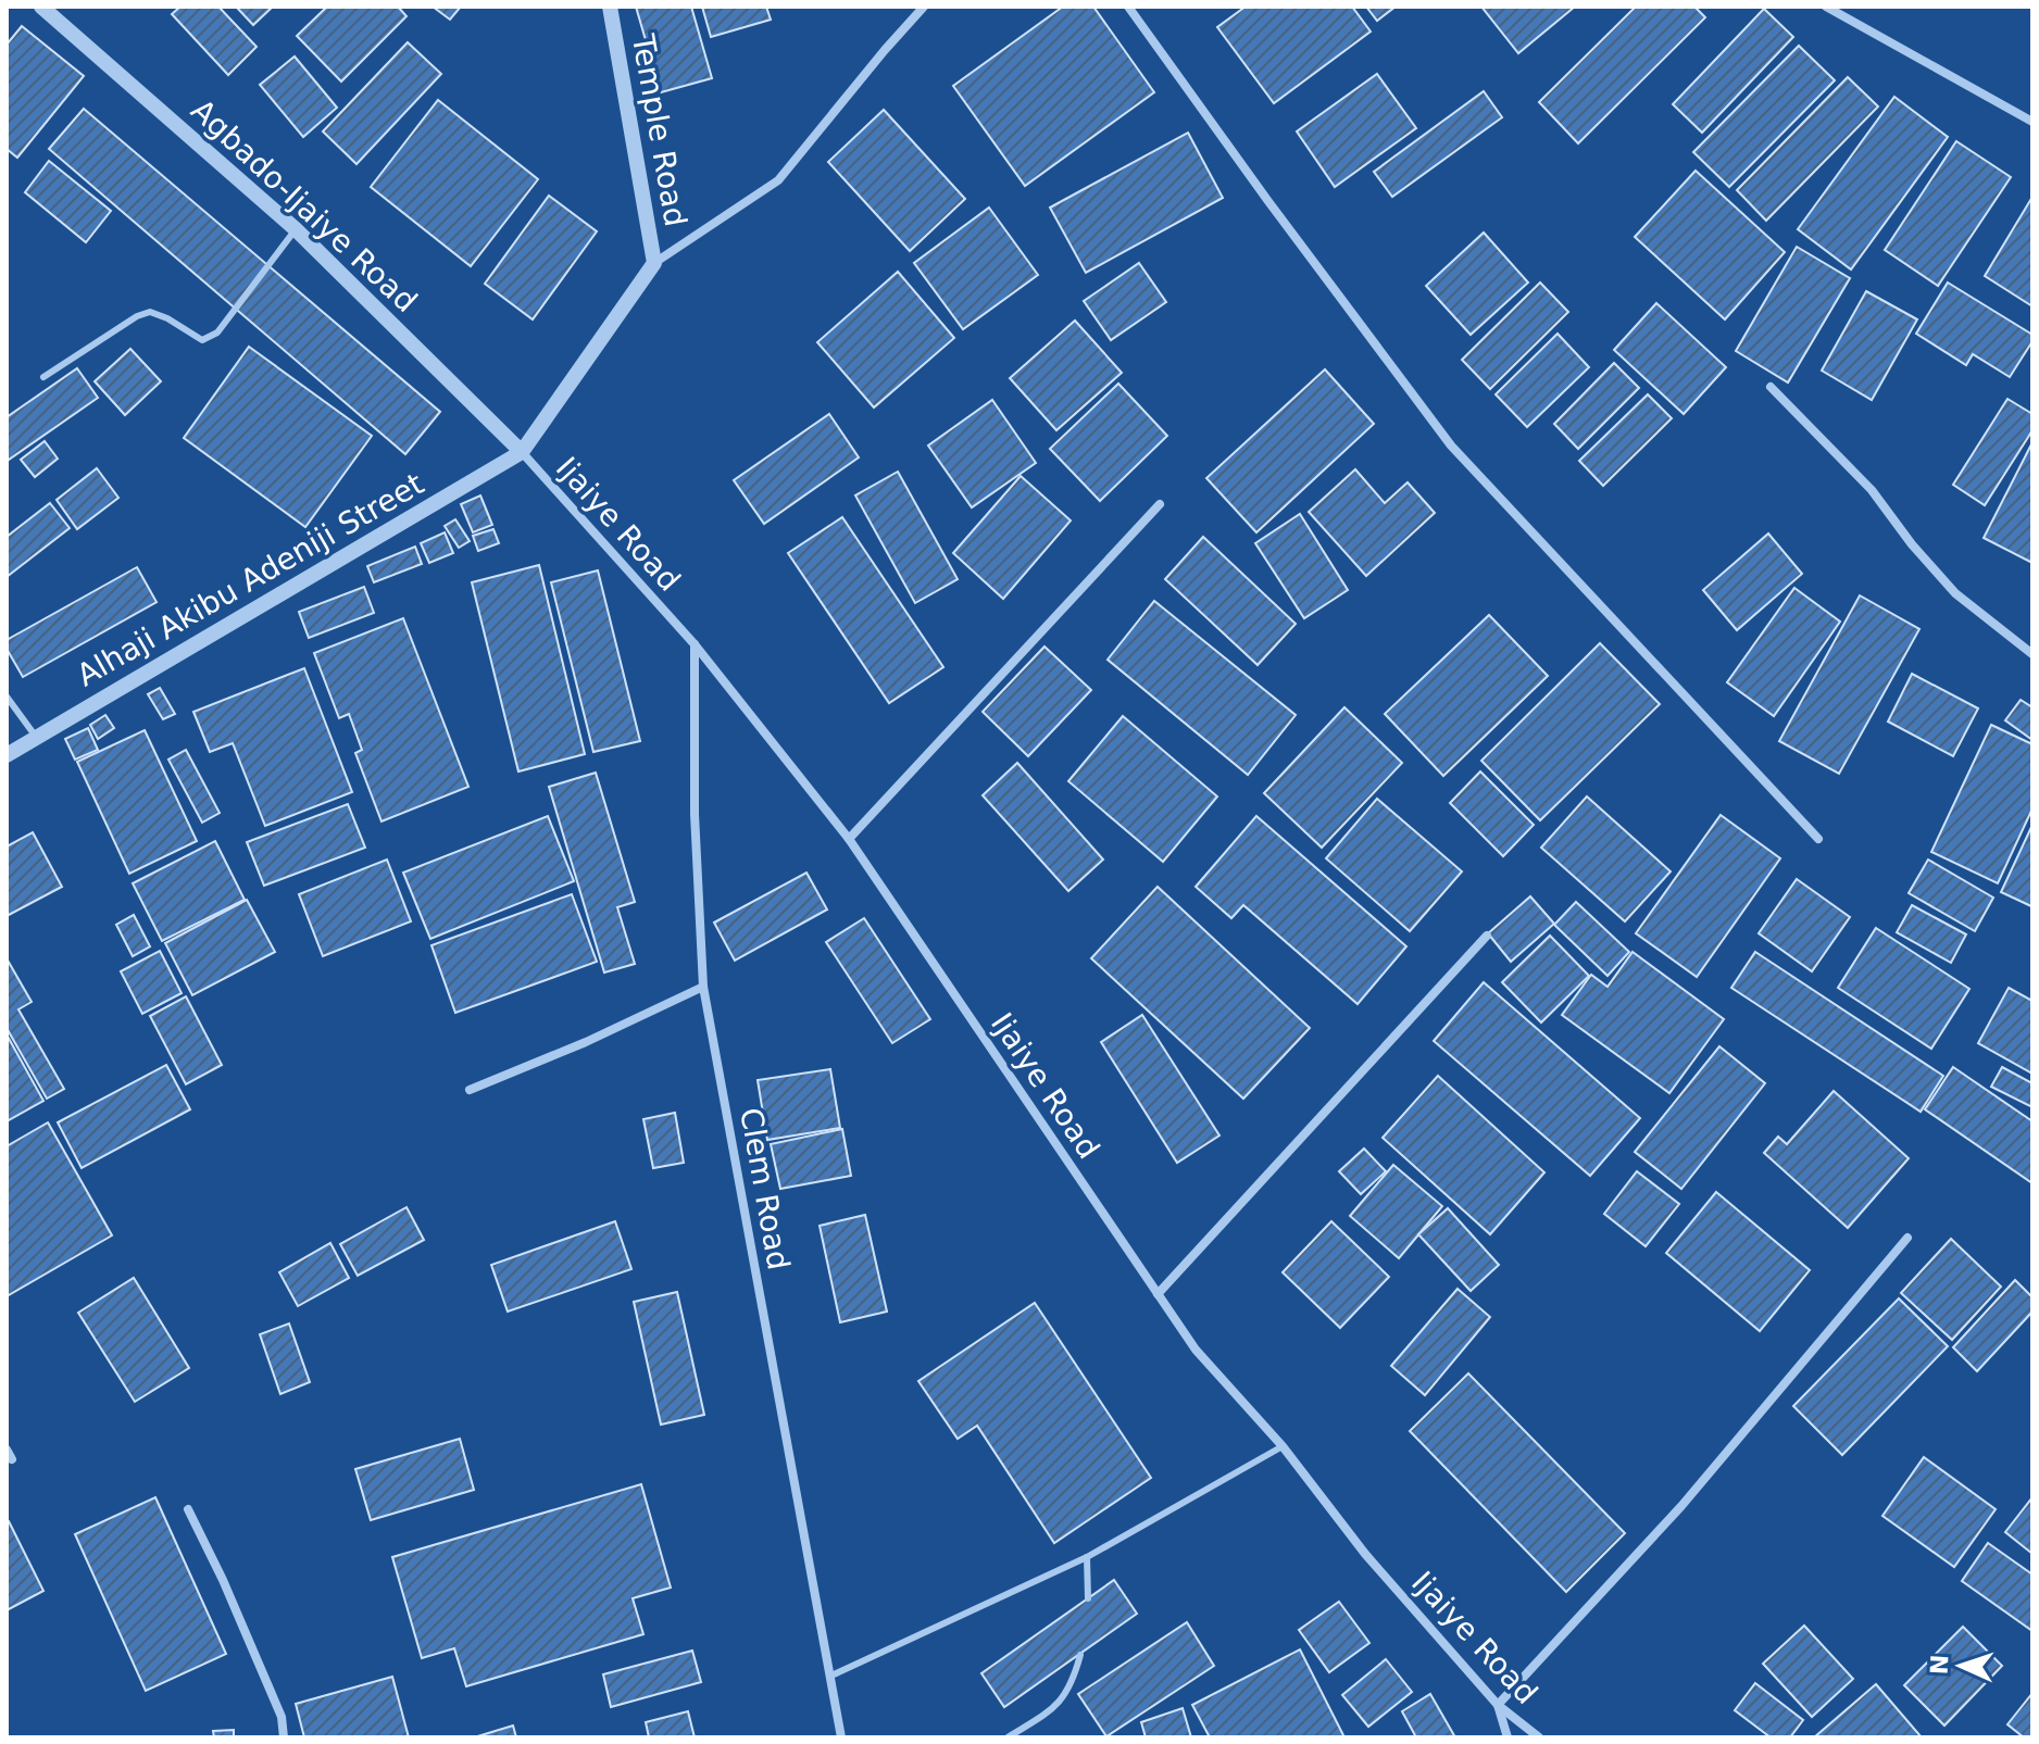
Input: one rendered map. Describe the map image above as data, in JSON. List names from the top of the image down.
{
  "streets": {
    "street": [
      "Temple Road",
      "Agbado-Ijaiye Road",
      "Ijaiye Road",
      "Alhaji Akibu Adeniji Street",
      "Clem Road"
    ]
  },
  "crossings": [
    ["Agbado-Ijaiye Road", "Ijaiye Road"],
    ["Agbado-Ijaiye Road", "Alhaji Akibu Adeniji Street"],
    ["Ijaiye Road", "Alhaji Akibu Adeniji Street"],
    ["Ijaiye Road", "Clem Road"]
  ],
  "north": "left"
}
